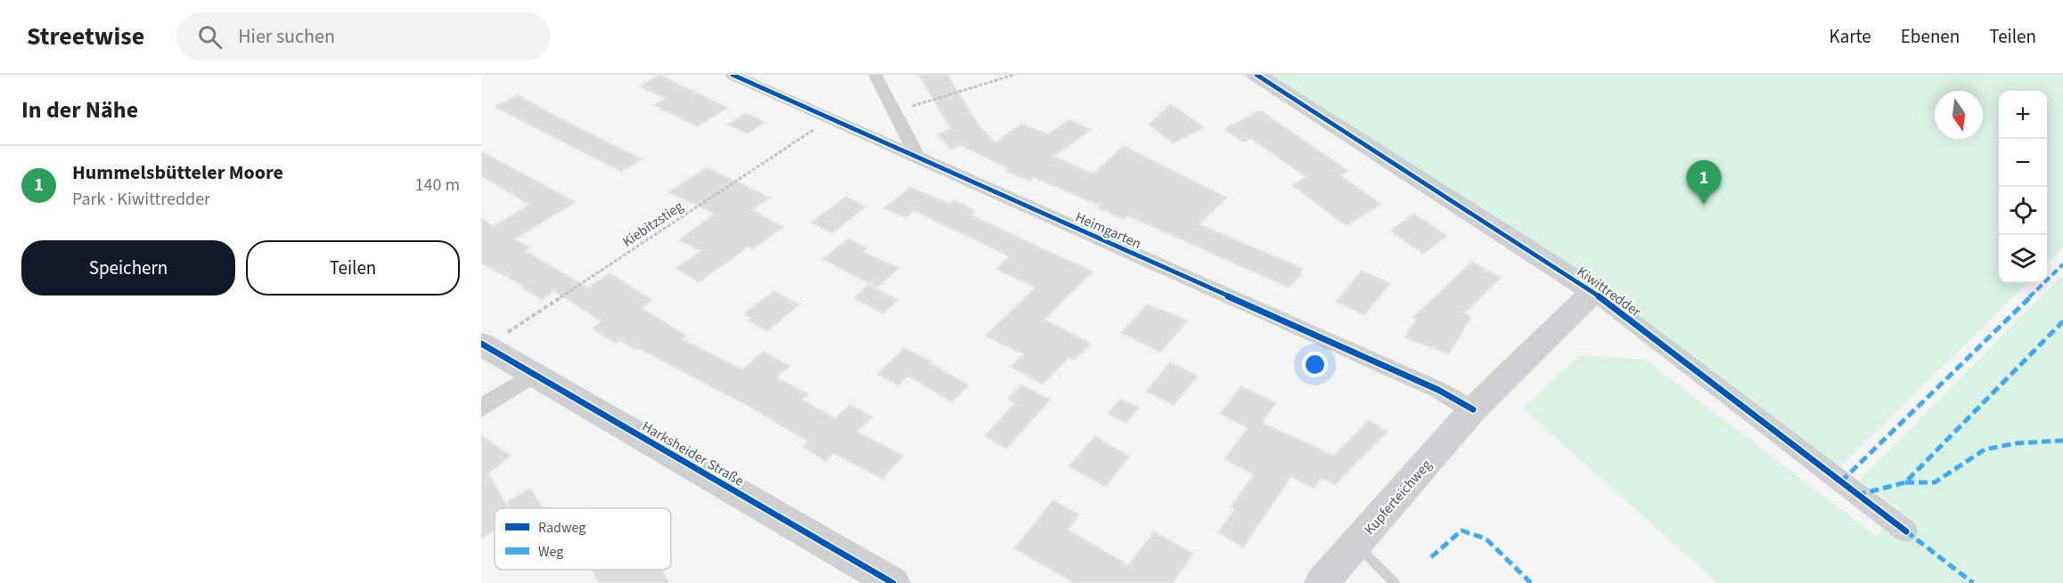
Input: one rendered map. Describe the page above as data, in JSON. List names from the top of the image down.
{
  "streets": {
    "street": [
      "Heimgarten",
      "Kiwittredder",
      "Harksheider Straße",
      "Kupferteichweg"
    ],
    "path": ["Kiebitzstieg"]
  },
  "crossings": [
    ["Kiebitzstieg", "Heimgarten"],
    ["Kiebitzstieg", "Harksheider Straße"],
    ["Heimgarten", "Kiwittredder"],
    ["Heimgarten", "Kupferteichweg"],
    ["Kiwittredder", "Kupferteichweg"]
  ],
  "legend": ["Radweg", "Weg"],
  "north": "bottom",
  "page": {
    "header": "Streetwise",
    "search": "Hier suchen",
    "nav": ["Karte", "Ebenen", "Teilen"],
    "heading": "In der Nähe",
    "map_buttons": ["+", "−"],
    "list": [
      {
        "mark": "1",
        "name": "Hummelsbütteler Moore",
        "note": "Park · Kiwittredder",
        "value": "140 m"
      }
    ],
    "pins": "1",
    "buttons": ["Speichern", "Teilen"]
  }
}
